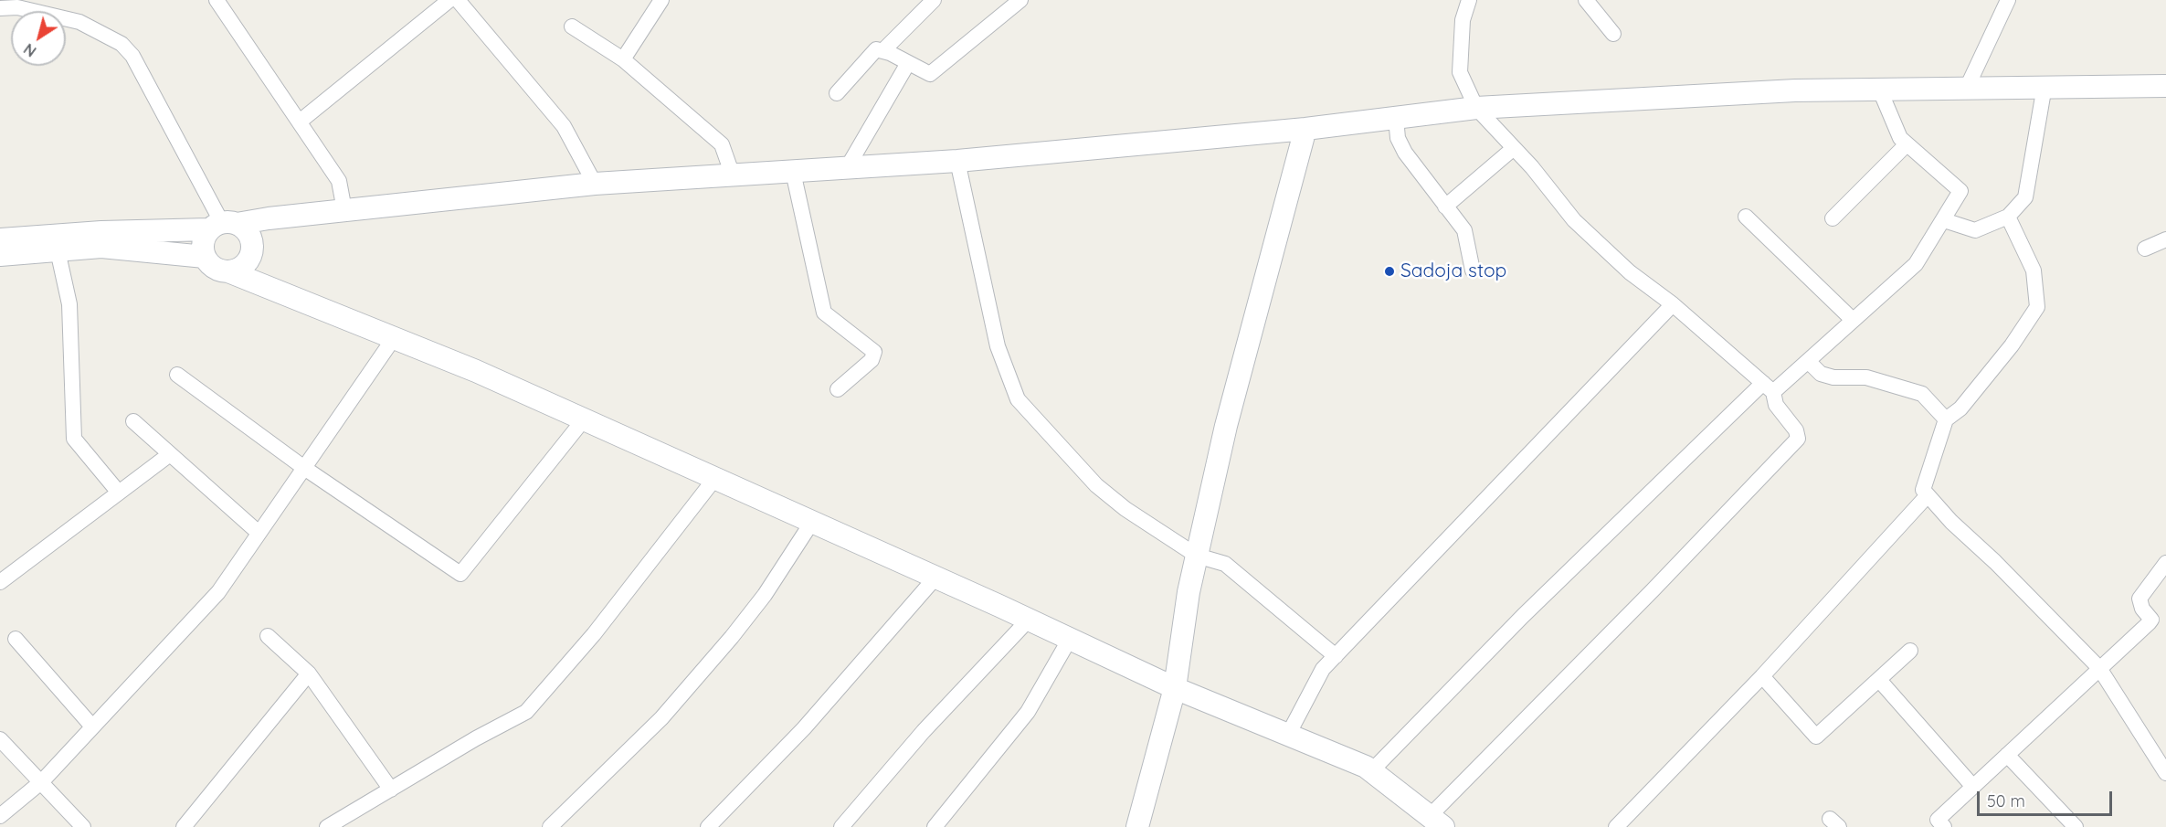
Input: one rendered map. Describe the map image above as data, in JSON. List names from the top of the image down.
{
  "places": ["Sadoja stop"],
  "scale_bar": "50 m",
  "north": "bottom left"
}
